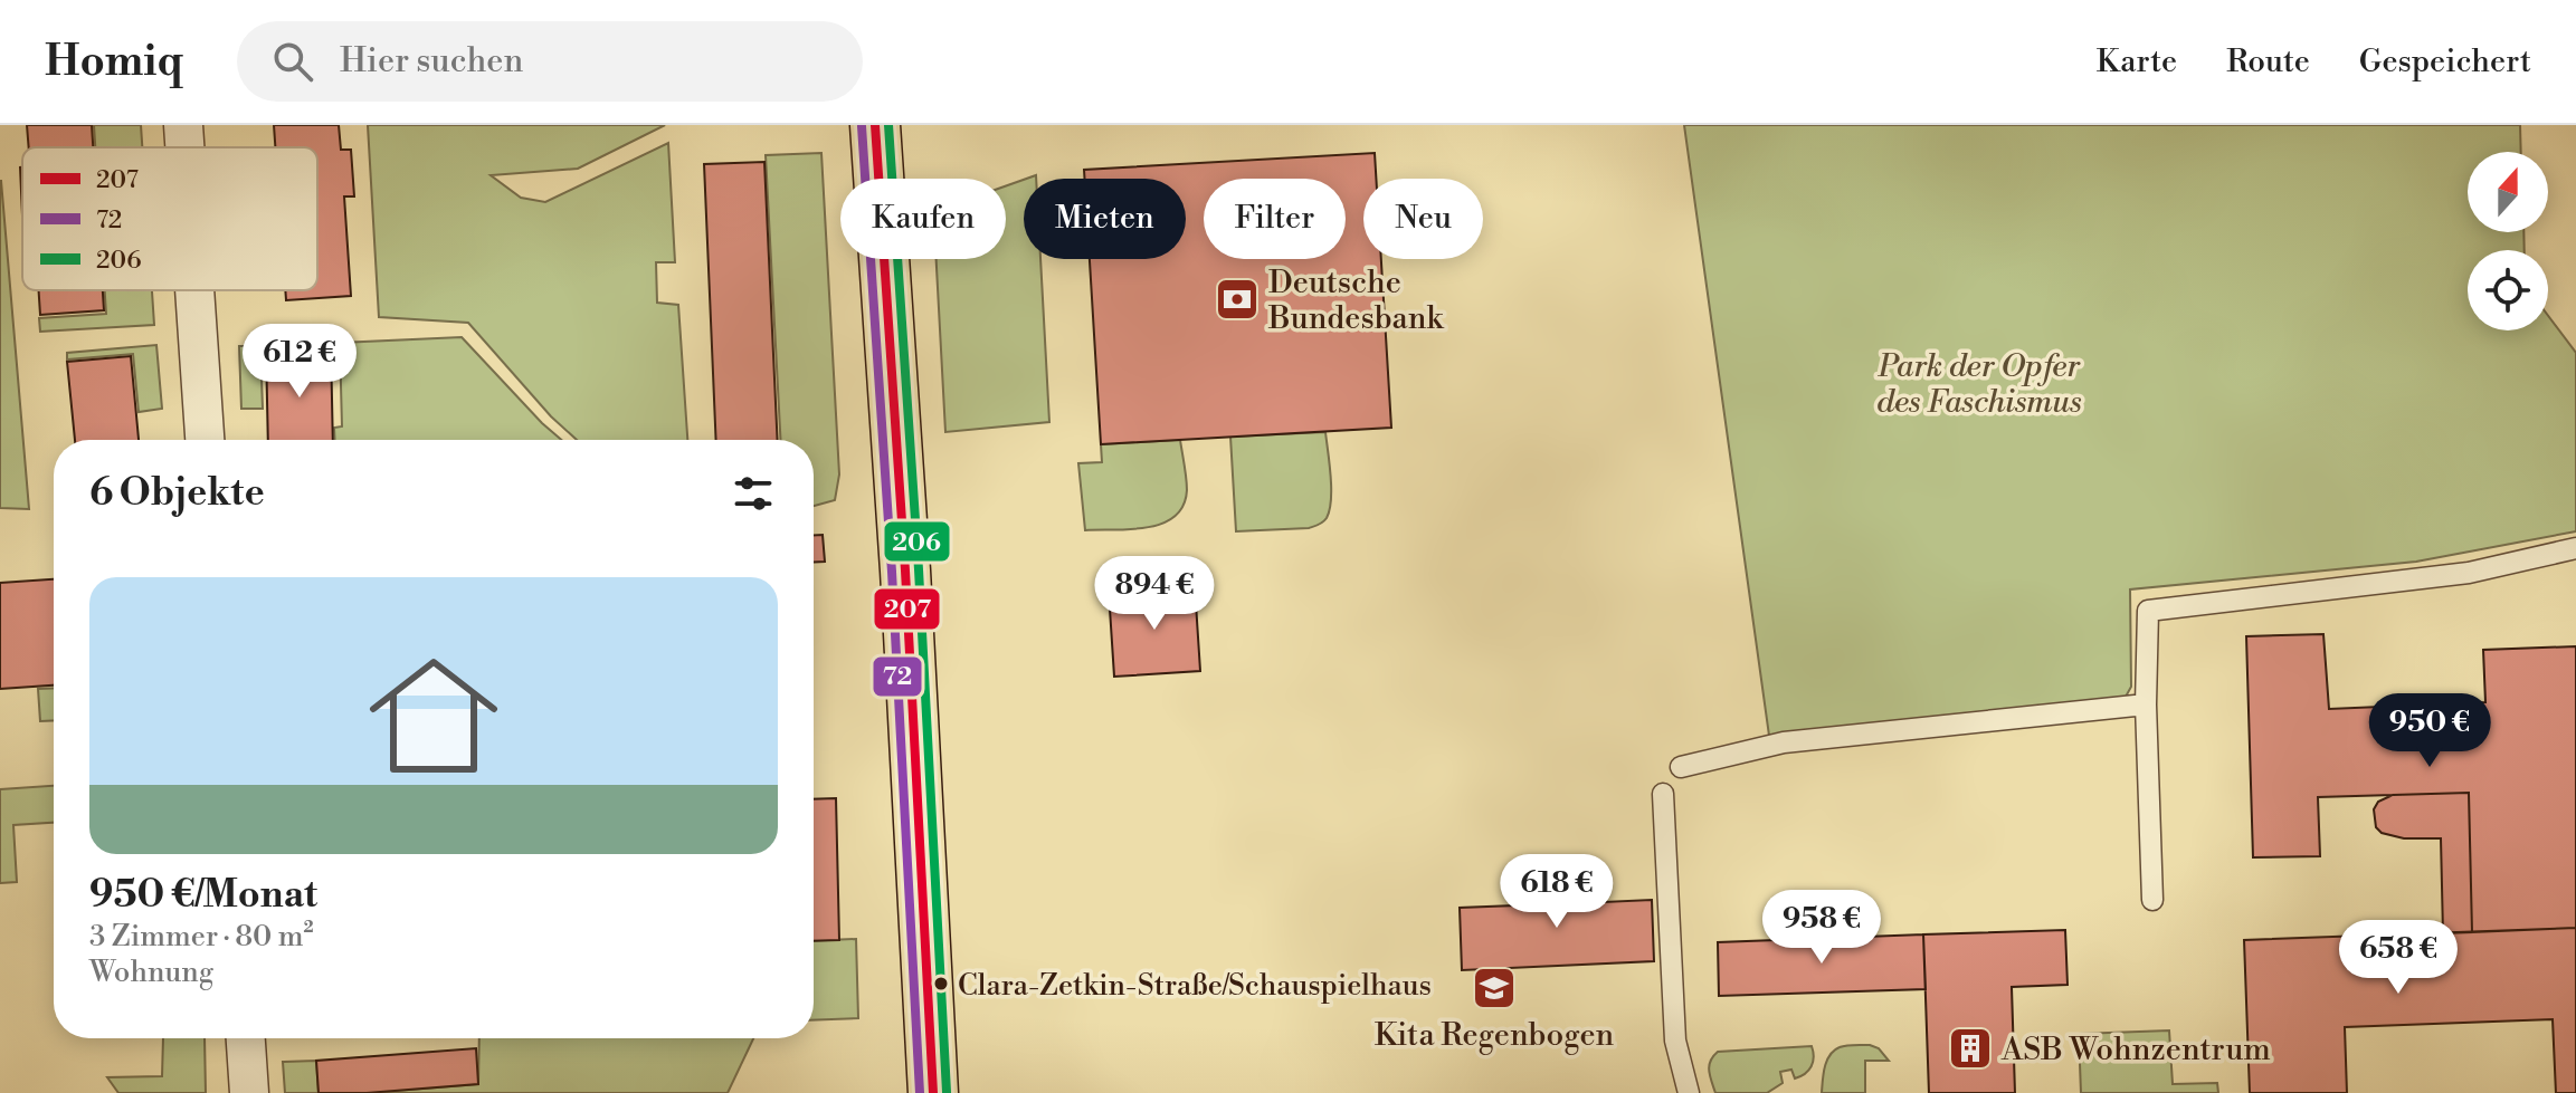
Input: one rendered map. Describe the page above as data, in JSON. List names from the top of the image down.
{
  "parks": ["Park der Opfer des Faschismus"],
  "places": {
    "bank": ["Deutsche Bundesbank"],
    "other": ["Clara-Zetkin-Straße/Schauspielhaus"],
    "school or university": ["Kita Regenbogen"],
    "building": ["ASB Wohnzentrum"]
  },
  "lines": ["transit line 207", "transit line 206", "transit line 72"],
  "legend": ["207", "72", "206"],
  "north": "top",
  "page": {
    "header": "Homiq",
    "search": "Hier suchen",
    "nav": ["Karte", "Route", "Gespeichert"],
    "chip": [
      "Kaufen",
      "Mieten",
      "Filter",
      "Neu"
    ],
    "price": [
      "612 €",
      "894 €",
      "950 €",
      "618 €",
      "958 €",
      "658 €"
    ],
    "heading": "6 Objekte",
    "list": [
      {
        "name": "950 €/Monat",
        "note": "3 Zimmer · 80 m² · Wohnung"
      }
    ]
  }
}
